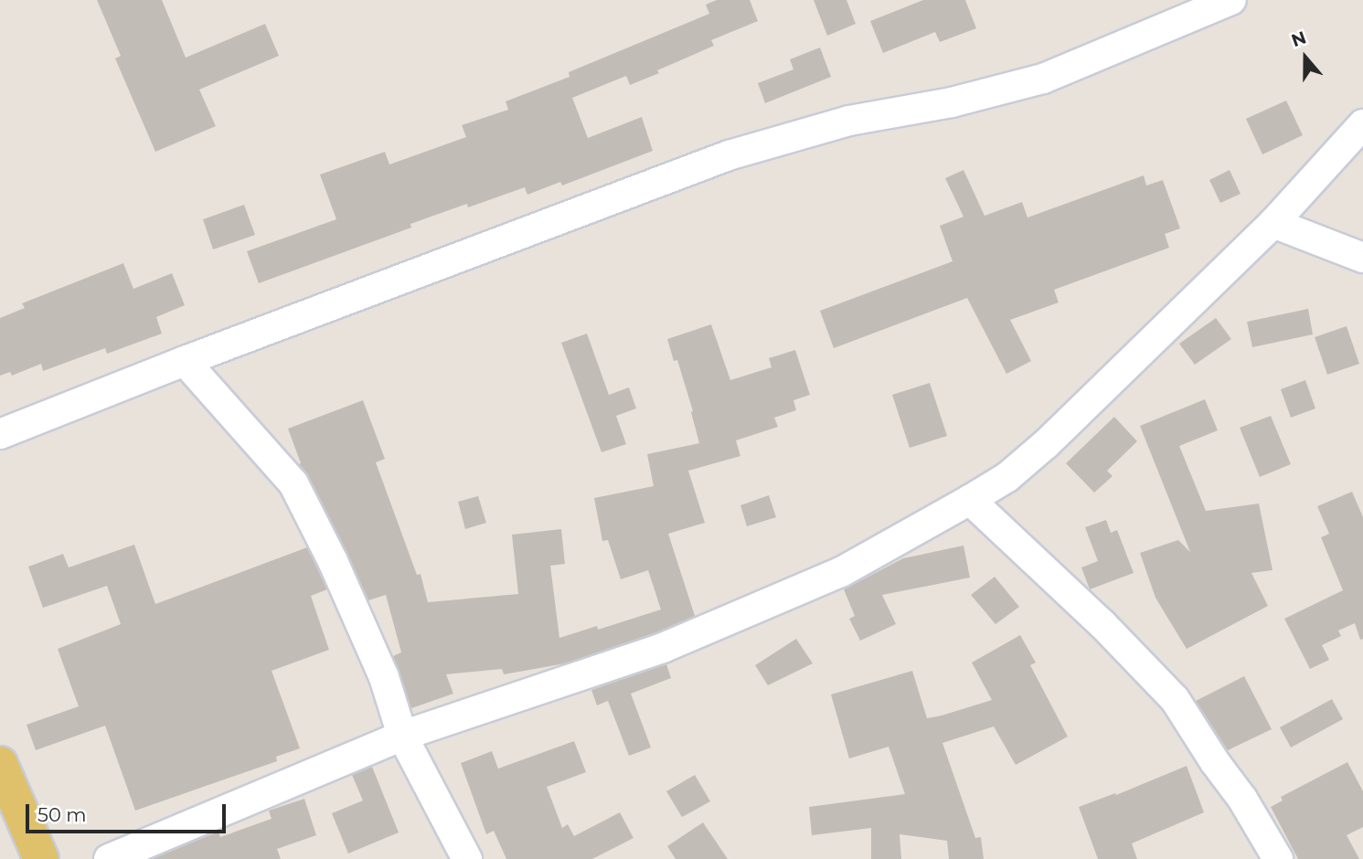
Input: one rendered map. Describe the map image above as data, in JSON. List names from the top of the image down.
{
  "scale_bar": "50 m",
  "north": "top"
}
